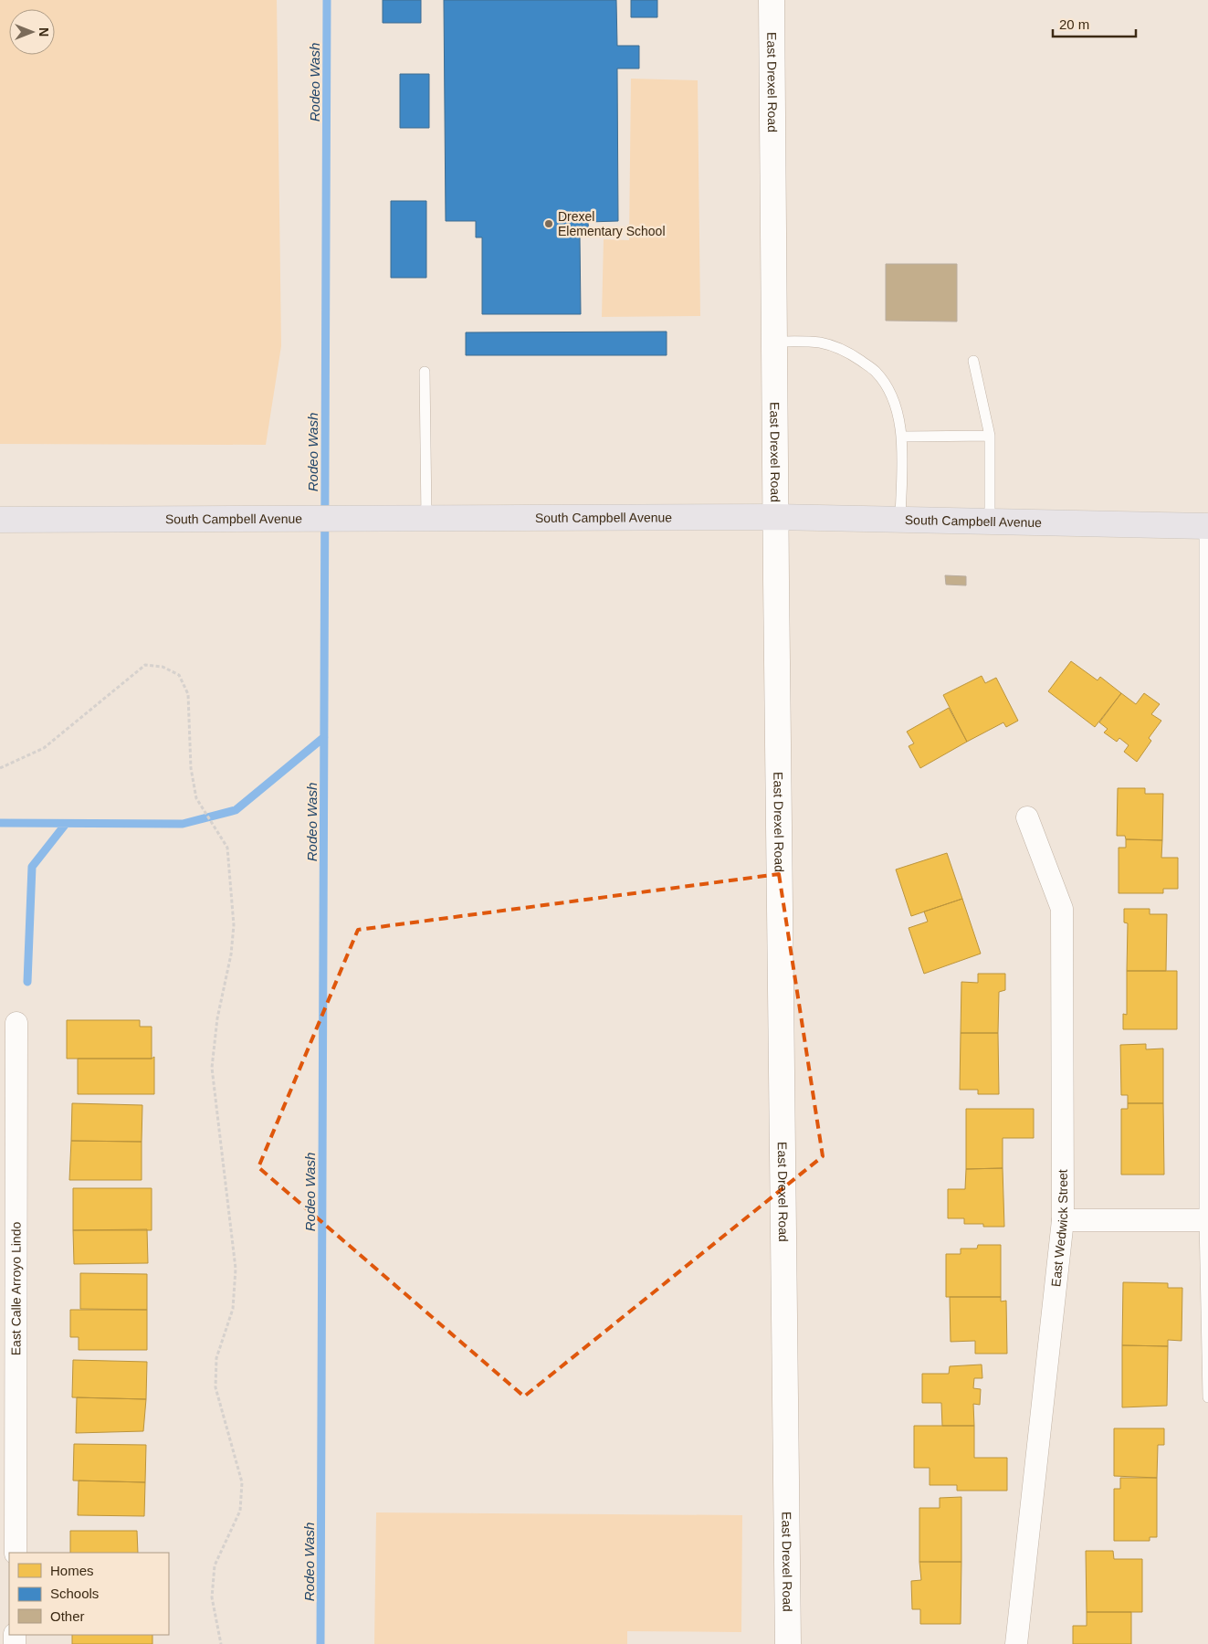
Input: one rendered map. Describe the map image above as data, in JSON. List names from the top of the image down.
{
  "streets": {
    "main road": ["South Campbell Avenue"],
    "street": ["East Drexel Road", "East Wedwick Street", "East Calle Arroyo Lindo"]
  },
  "crossings": [
    ["East Drexel Road", "South Campbell Avenue"]
  ],
  "water": ["Rodeo Wash"],
  "places": ["Drexel Elementary School"],
  "legend": ["Homes", "Schools", "Other"],
  "scale_bar": "20 m",
  "north": "right"
}
